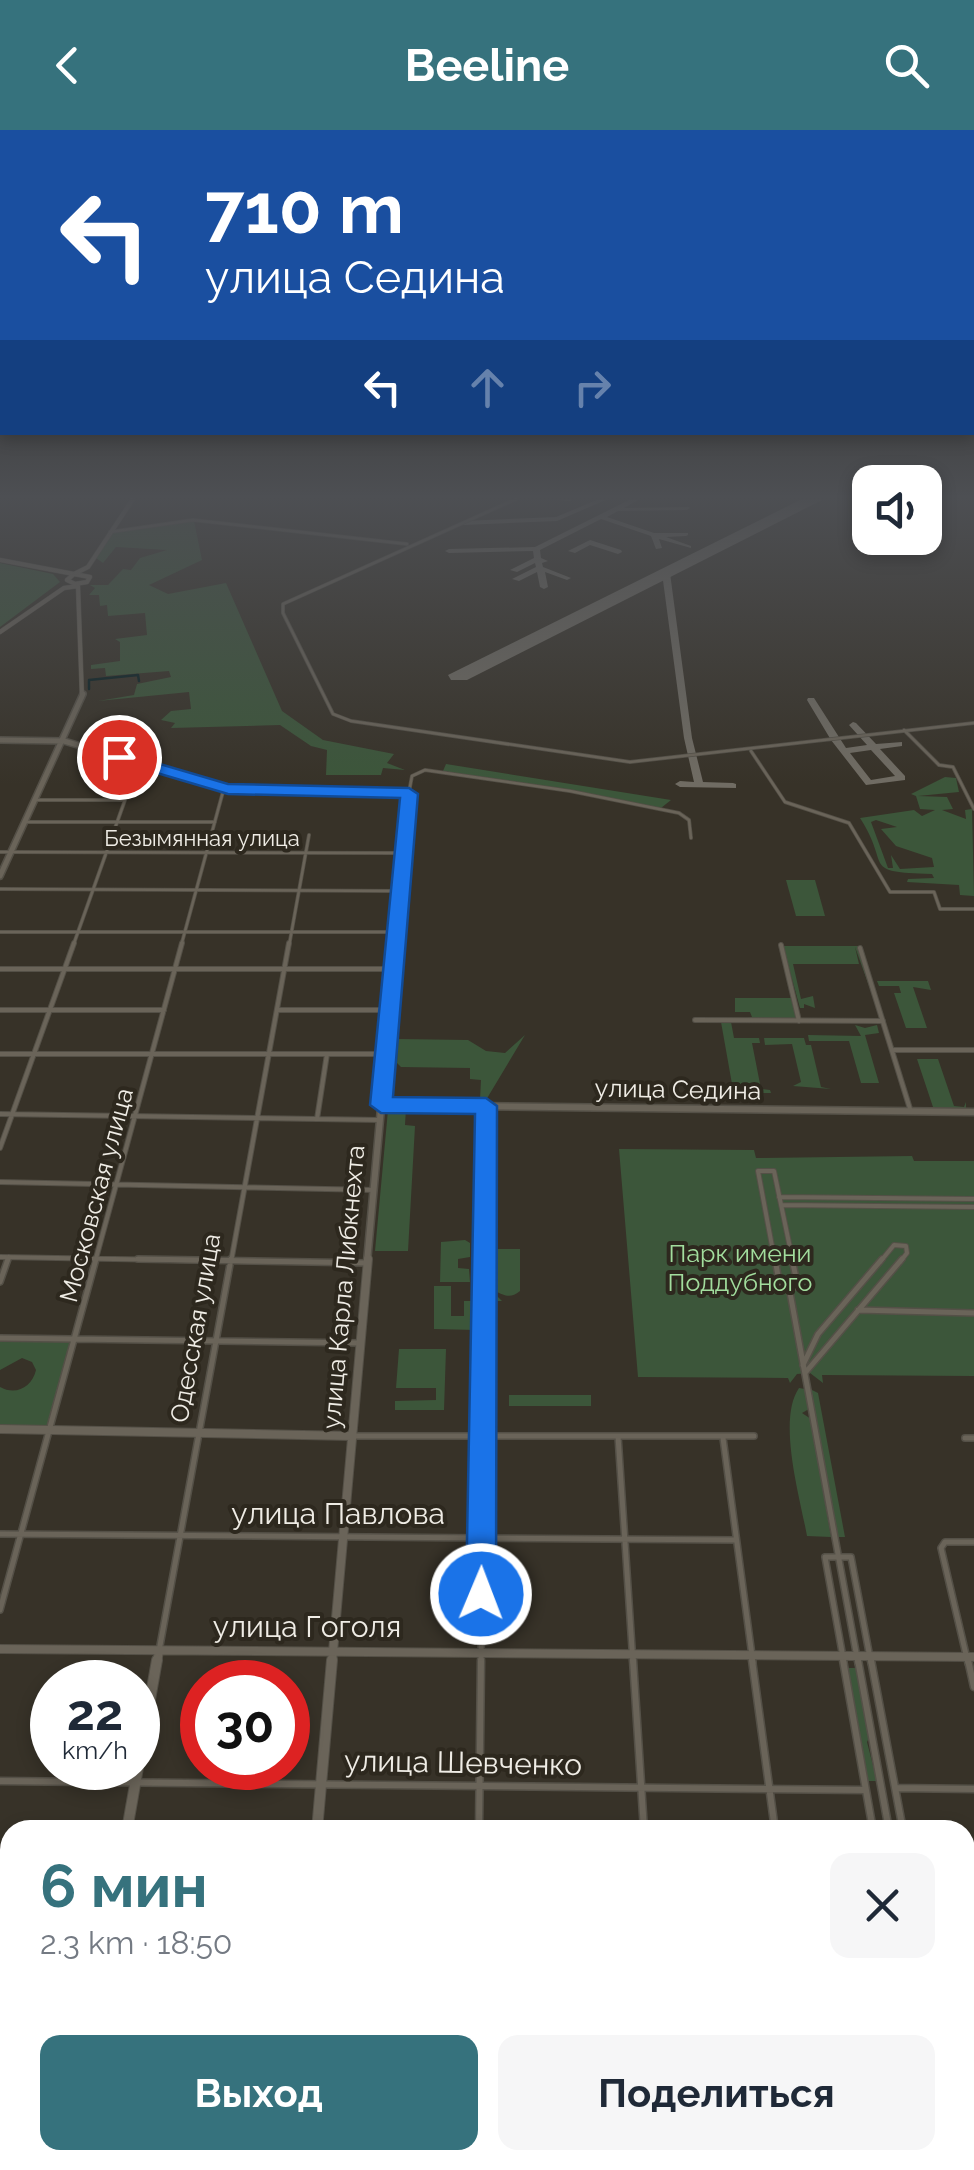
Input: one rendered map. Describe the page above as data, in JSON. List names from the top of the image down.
{
  "streets": {
    "street": [
      "Безымянная улица",
      "улица Седина",
      "Московская улица",
      "улица Карла Либкнехта",
      "Одесская улица",
      "улица Павлова",
      "улица Гоголя",
      "улица Шевченко"
    ]
  },
  "crossings": [
    ["Безымянная улица", "Московская улица"],
    ["Безымянная улица", "улица Карла Либкнехта"],
    ["Безымянная улица", "Одесская улица"],
    ["улица Седина", "улица Карла Либкнехта"],
    ["Московская улица", "улица Павлова"],
    ["улица Карла Либкнехта", "улица Павлова"],
    ["улица Карла Либкнехта", "улица Гоголя"],
    ["улица Карла Либкнехта", "улица Шевченко"],
    ["Одесская улица", "улица Павлова"],
    ["Одесская улица", "улица Гоголя"]
  ],
  "parks": ["Парк имени Поддубного"],
  "page": {
    "header": "Beeline",
    "turn": ["710 m", "улица Седина"],
    "speed": "22 km/h",
    "limit": "30",
    "heading": ["6 мин", "2.3 km · 18:50"],
    "buttons": ["Выход", "Поделиться"]
  }
}
